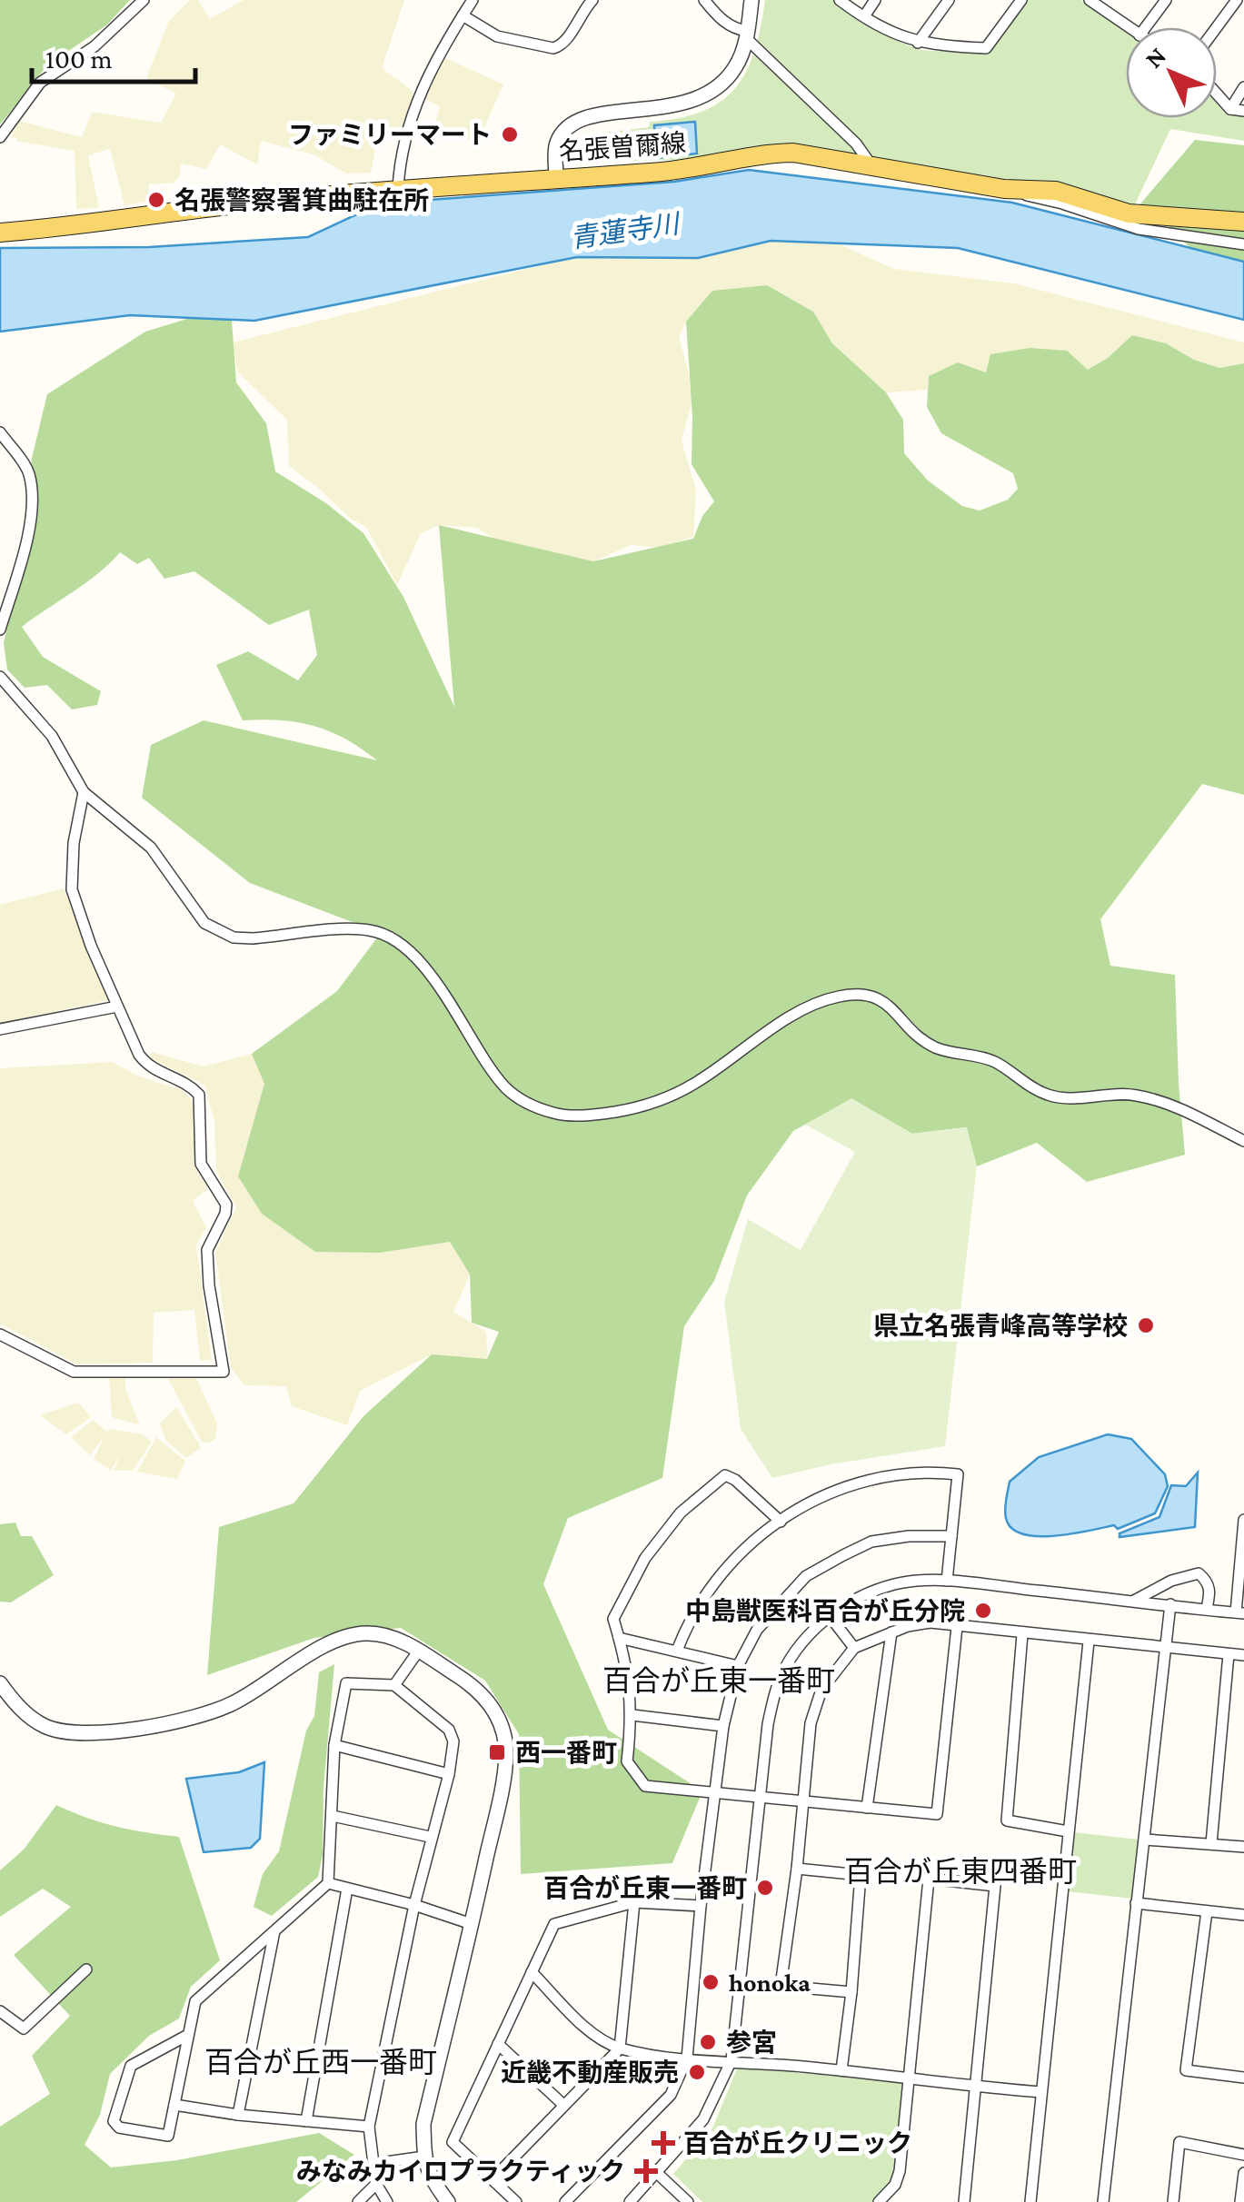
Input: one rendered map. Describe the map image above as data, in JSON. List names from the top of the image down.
{
  "streets": {
    "main road": ["名張曽爾線"]
  },
  "districts": ["百合が丘東一番町", "百合が丘東四番町", "百合が丘西一番町"],
  "water": ["青蓮寺川"],
  "places": {
    "other": [
      "ファミリーマート",
      "名張警察署箕曲駐在所",
      "県立名張青峰高等学校",
      "中島獣医科百合が丘分院",
      "百合が丘東一番町",
      "honoka",
      "参宮",
      "近畿不動産販売"
    ],
    "transit": ["西一番町"],
    "health": ["百合が丘クリニック", "みなみカイロプラクティック"]
  },
  "scale_bar": "100 m",
  "north": "top left"
}
